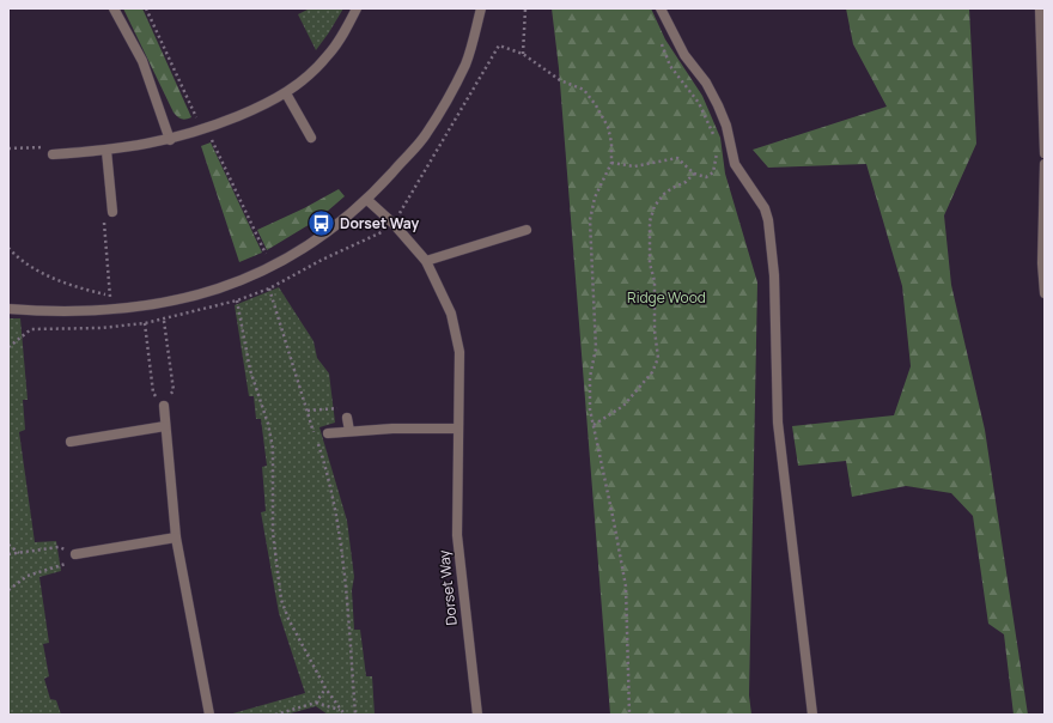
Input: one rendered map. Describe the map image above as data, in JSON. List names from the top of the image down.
{
  "streets": {
    "street": ["Dorset Way"]
  },
  "parks": ["Ridge Wood"],
  "places": {
    "bus stop": ["Dorset Way"]
  }
}
